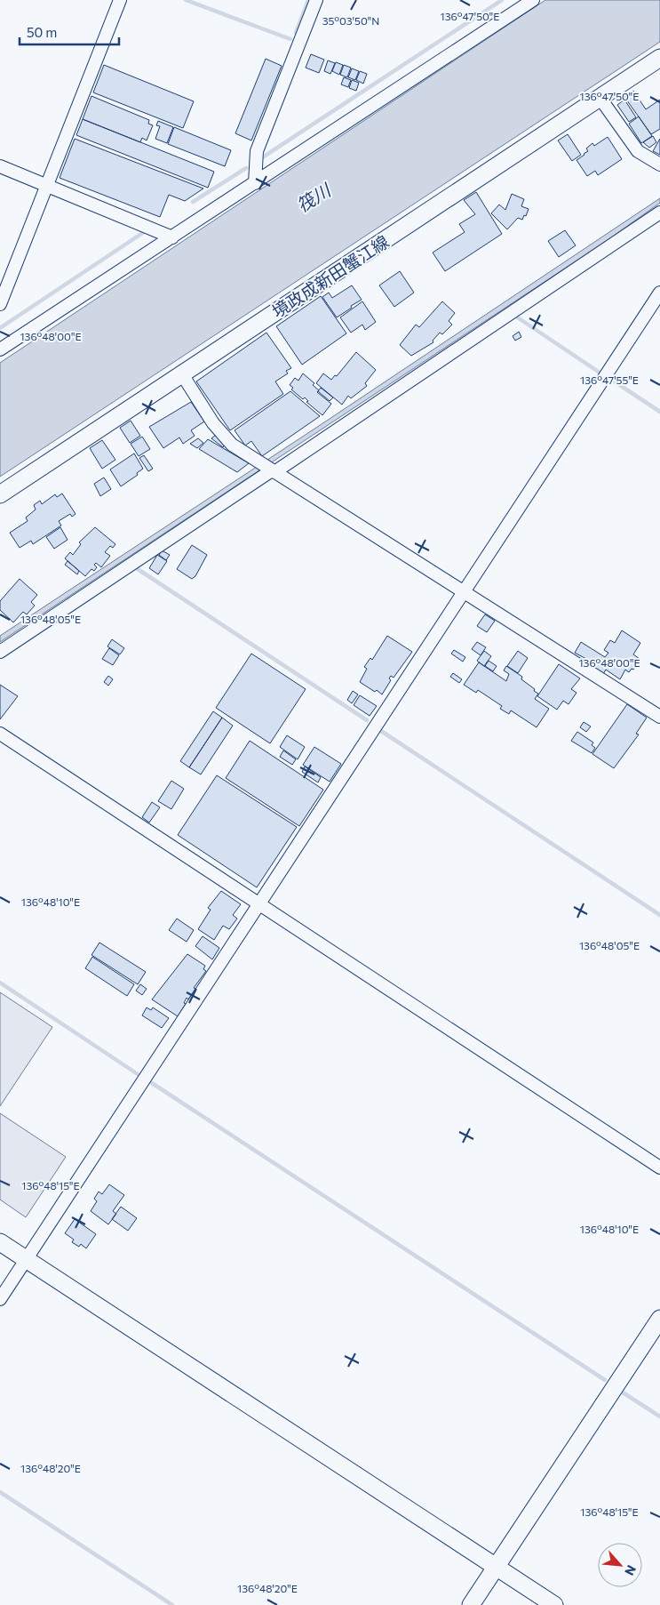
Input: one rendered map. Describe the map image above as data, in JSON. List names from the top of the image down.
{
  "streets": {
    "street": ["境政成新田蟹江線"]
  },
  "water": ["筏川"],
  "scale_bar": "50 m",
  "north": "bottom right",
  "coordinates": [
    "136°47'50\"E",
    "35°03'50\"N",
    "136°48'00\"E",
    "136°47'55\"E",
    "136°48'05\"E",
    "136°48'10\"E",
    "136°48'15\"E",
    "136°48'20\"E"
  ]
}
